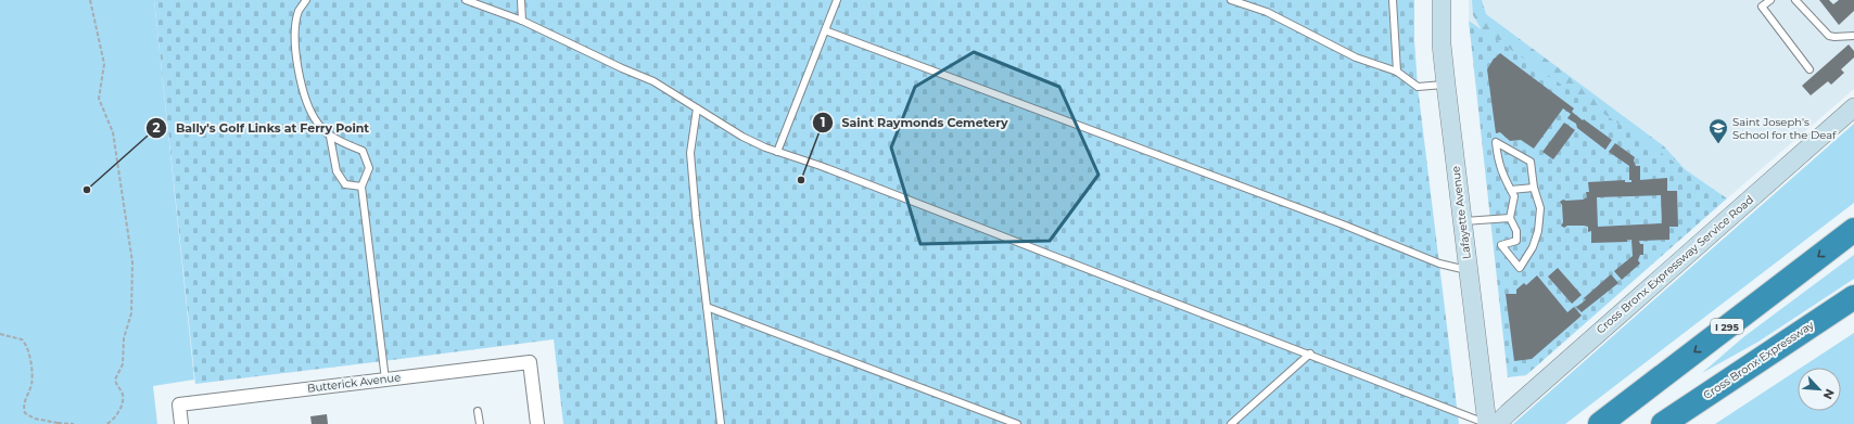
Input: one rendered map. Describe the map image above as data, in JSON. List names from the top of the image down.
{
  "streets": {
    "highway": ["I 295", "Cross Bronx Expressway"],
    "street": ["Lafayette Avenue", "Cross Bronx Expressway Service Road", "Butterick Avenue"]
  },
  "crossings": [
    ["Lafayette Avenue", "Cross Bronx Expressway Service Road"]
  ],
  "places": {
    "school or university": ["Saint Joseph's School for the Deaf"],
    "other": ["Saint Raymonds Cemetery", "Bally's Golf Links at Ferry Point"]
  },
  "north": "bottom right"
}
